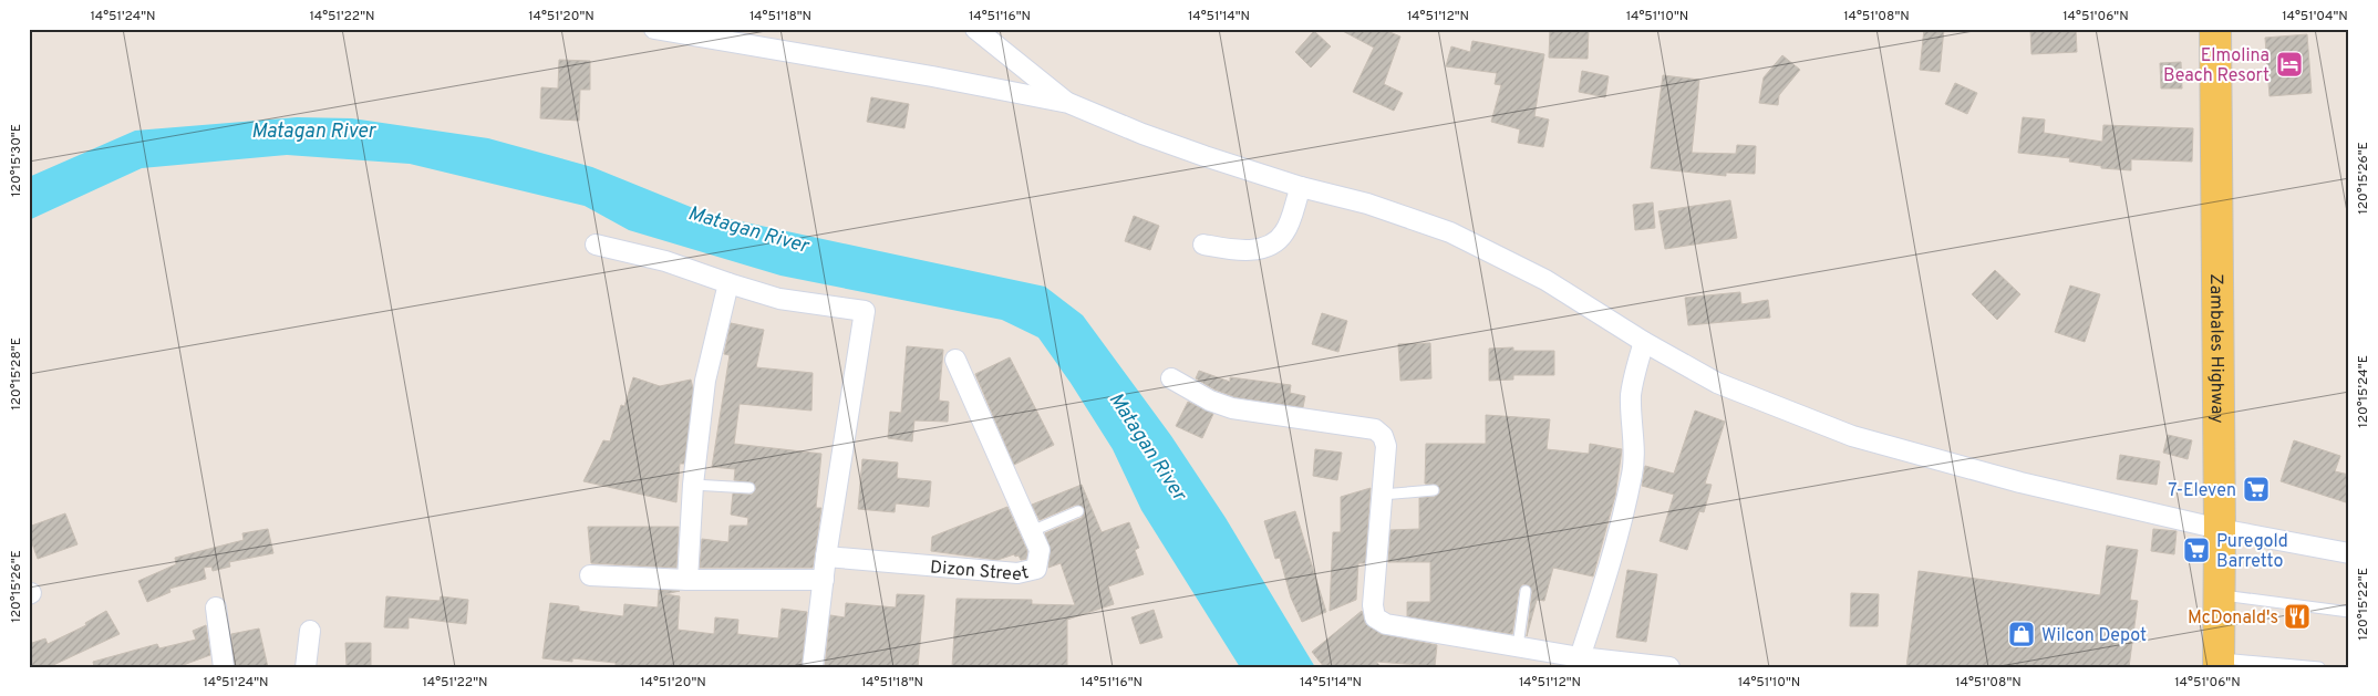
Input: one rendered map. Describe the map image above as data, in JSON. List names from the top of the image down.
{
  "streets": {
    "main road": ["Zambales Highway"],
    "street": ["Dizon Street"]
  },
  "water": ["Matagan River"],
  "places": {
    "hotel": ["Elmolina Beach Resort"],
    "supermarket": ["7-Eleven", "Puregold Barretto"],
    "restaurant": ["McDonald's"],
    "shop": ["Wilcon Depot"]
  },
  "coordinates": [
    "14°51'24\"N",
    "14°51'22\"N",
    "14°51'20\"N",
    "14°51'18\"N",
    "14°51'16\"N",
    "14°51'14\"N",
    "14°51'12\"N",
    "14°51'10\"N",
    "14°51'08\"N",
    "14°51'06\"N",
    "14°51'04\"N",
    "120°15'30\"E",
    "120°15'26\"E",
    "120°15'28\"E",
    "120°15'24\"E",
    "120°15'22\"E"
  ]
}
